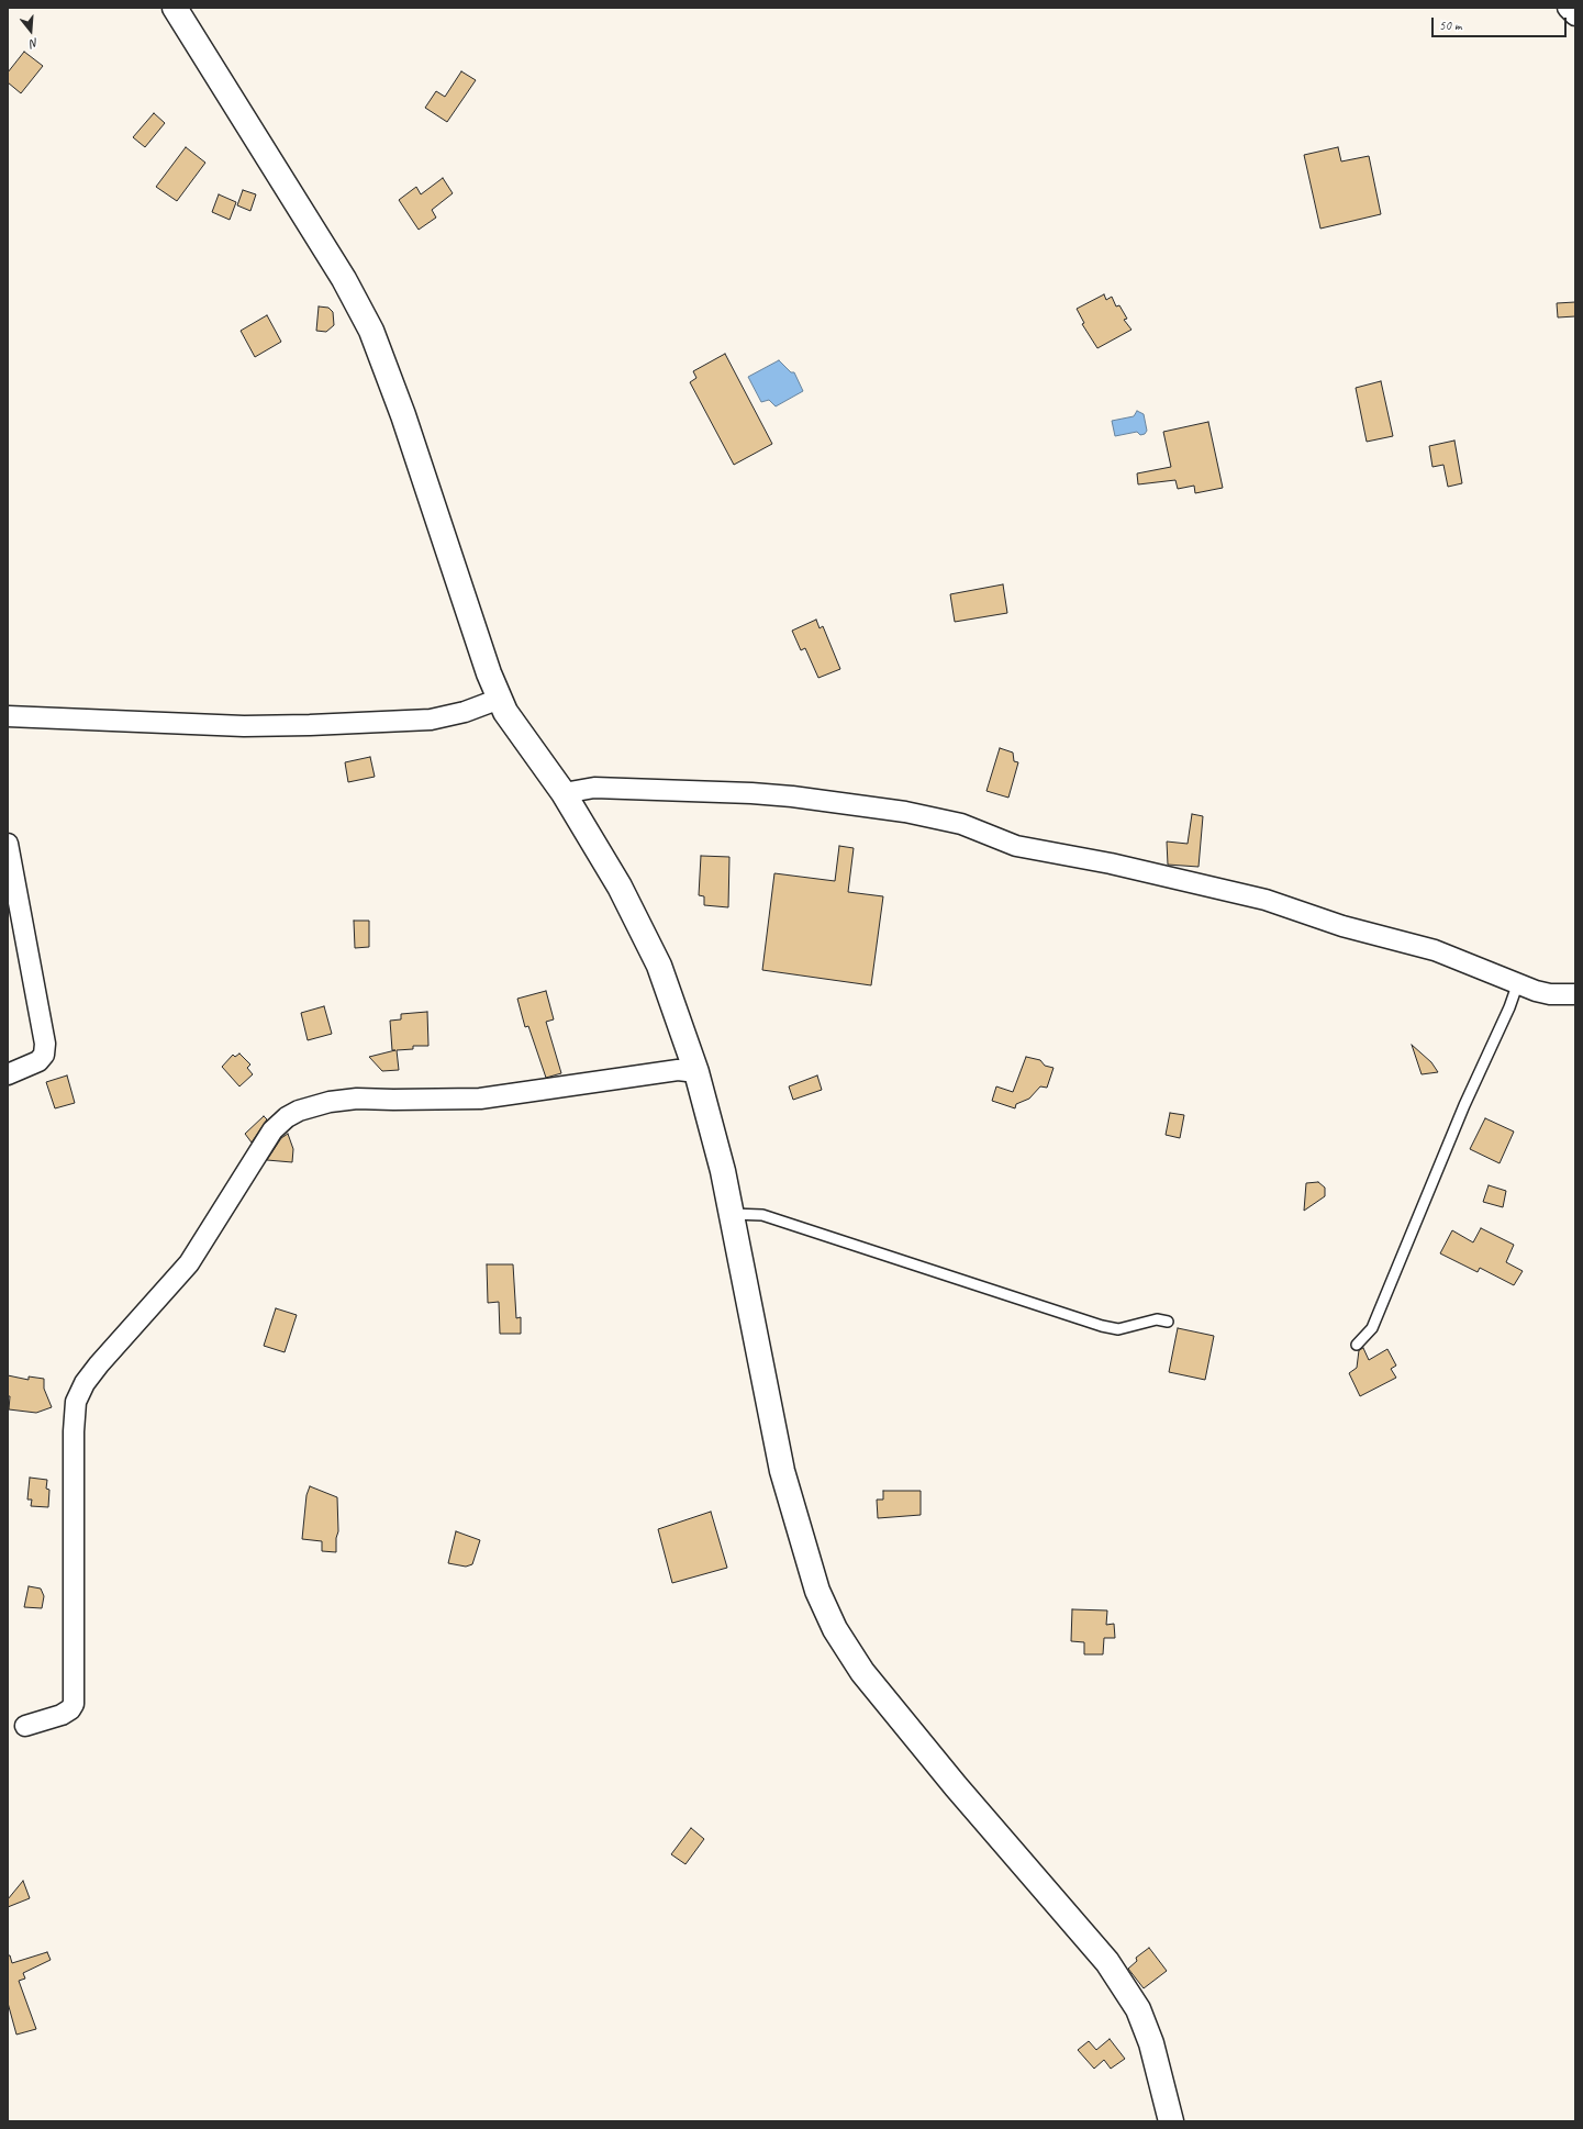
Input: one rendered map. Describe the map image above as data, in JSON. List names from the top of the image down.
{
  "scale_bar": "50 m",
  "north": "bottom"
}
